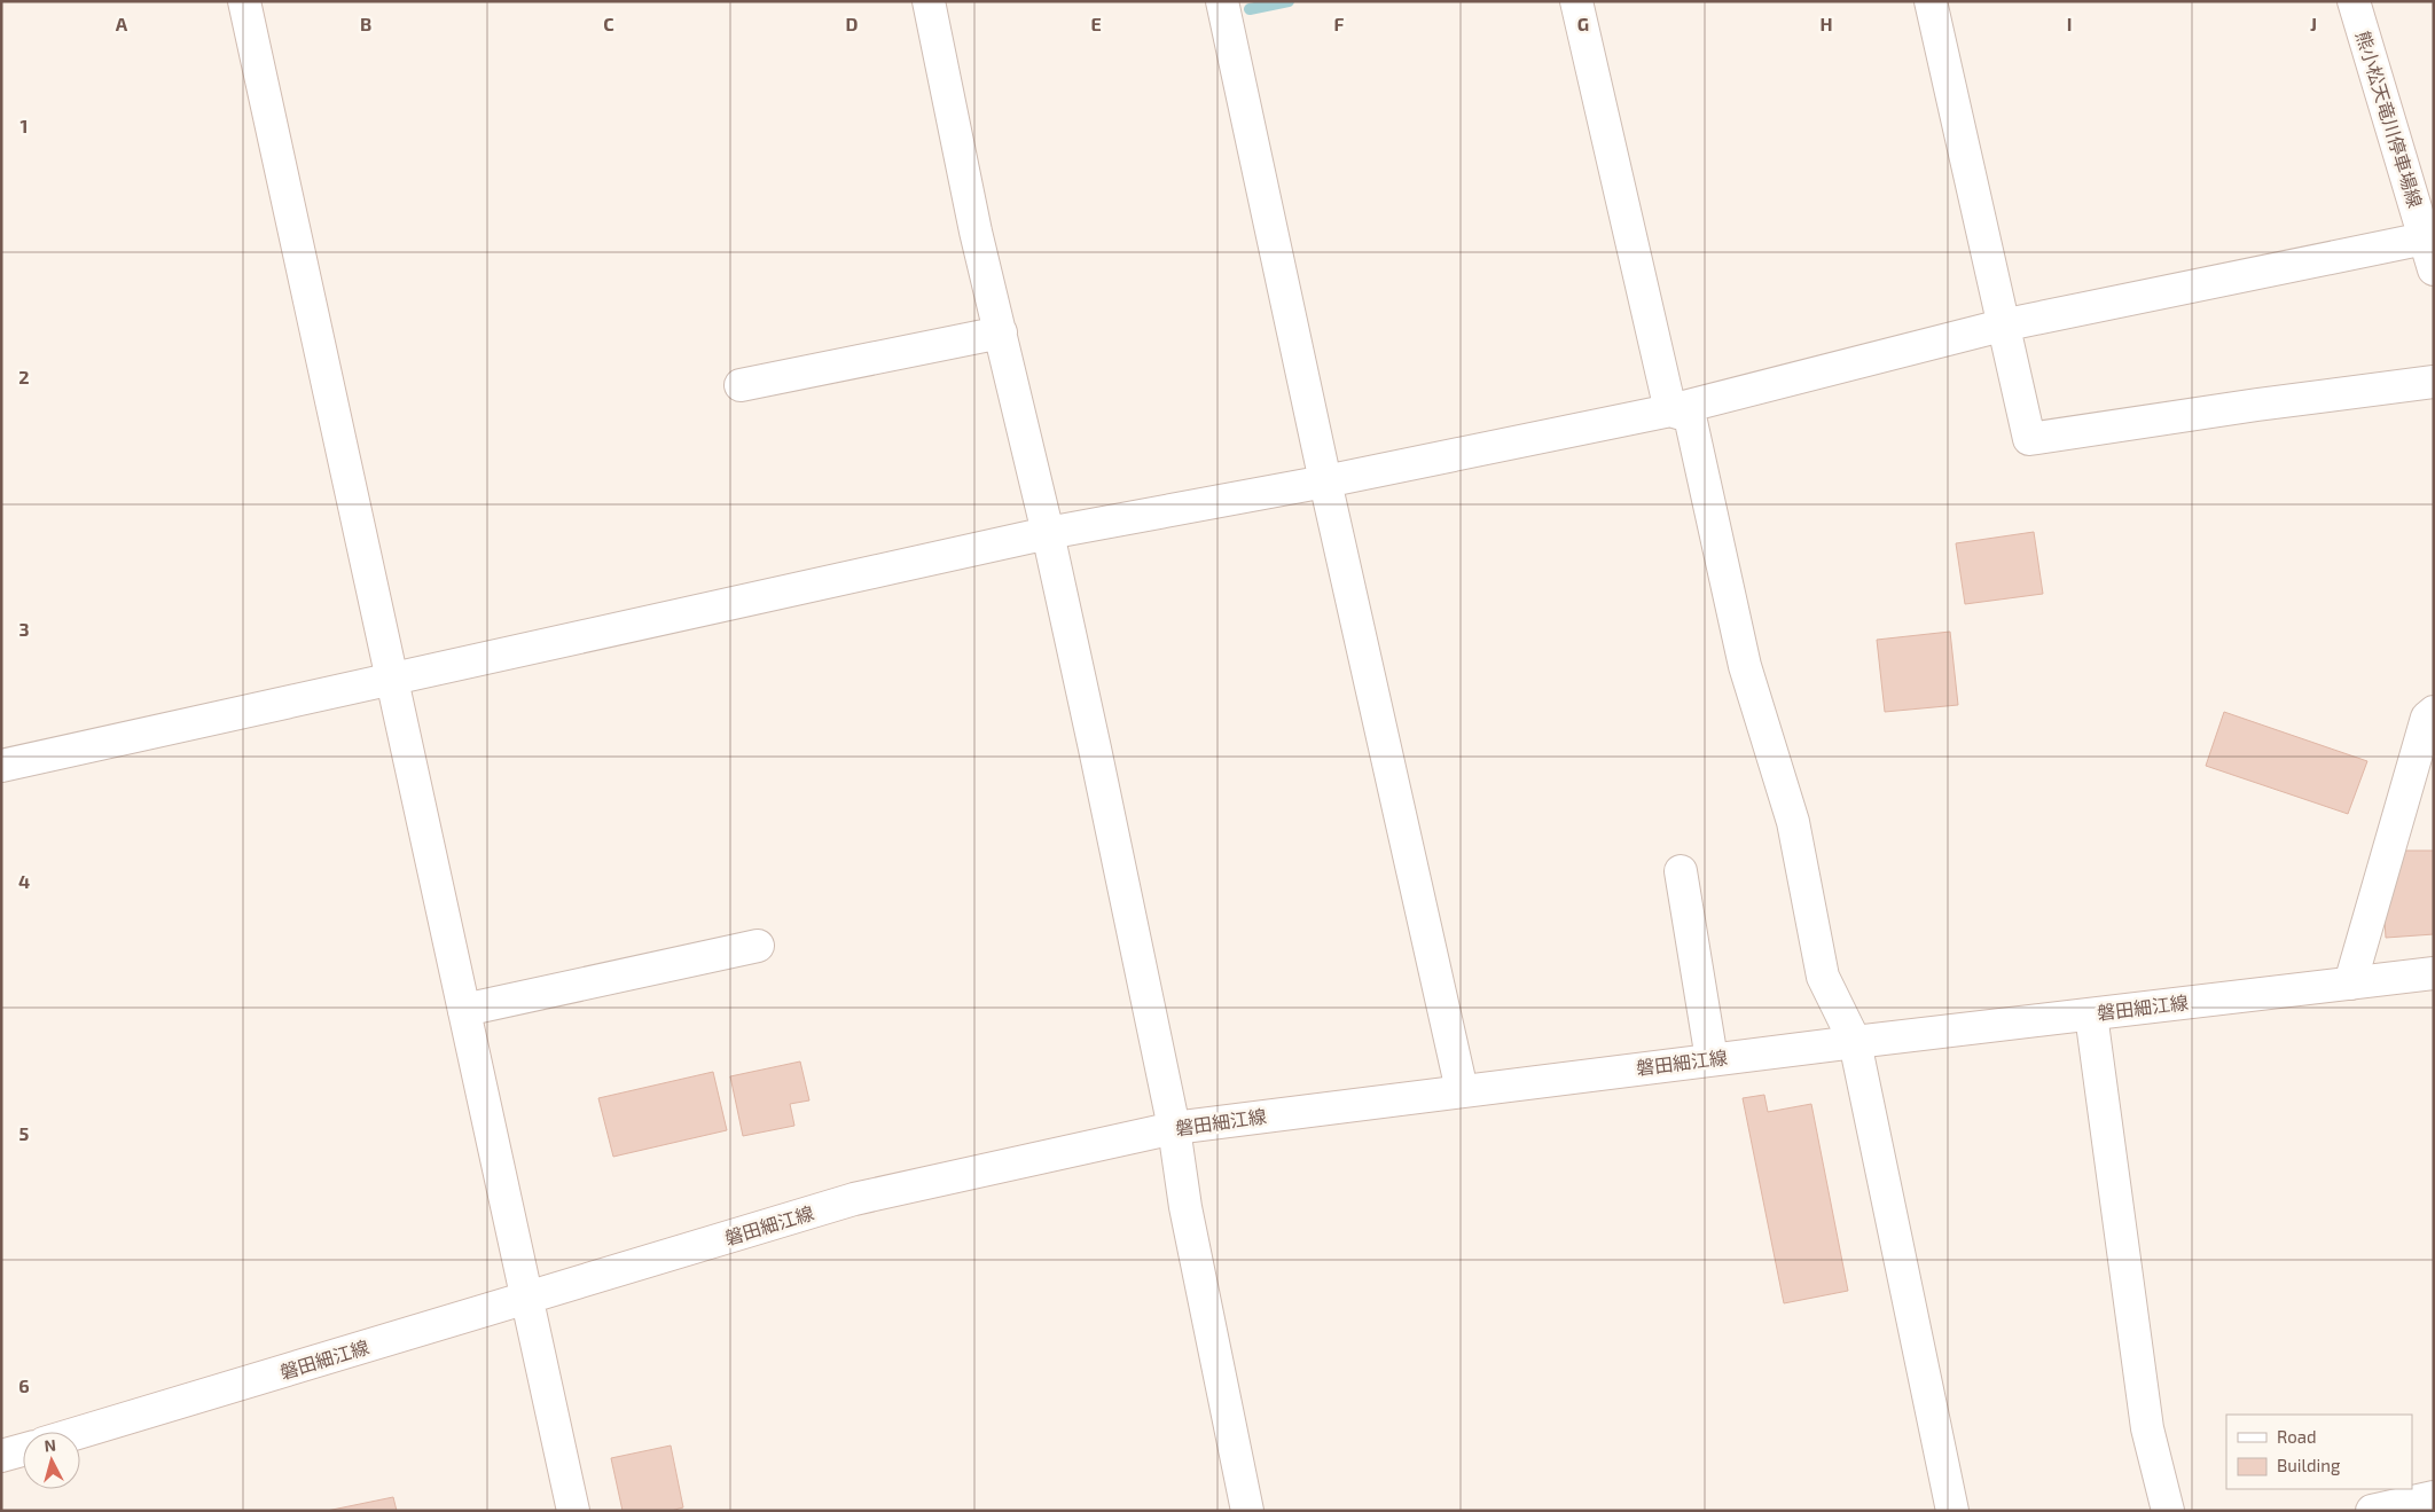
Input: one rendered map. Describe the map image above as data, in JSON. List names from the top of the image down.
{
  "streets": {
    "street": ["熊小松天竜川停車場線", "磐田細江線"]
  },
  "legend": ["Road", "Building"],
  "north": "top",
  "grid": {
    "columns": [
      "A",
      "B",
      "C",
      "D",
      "E",
      "F",
      "G",
      "H",
      "I",
      "J"
    ],
    "rows": [
      "1",
      "2",
      "3",
      "4",
      "5",
      "6"
    ]
  }
}
